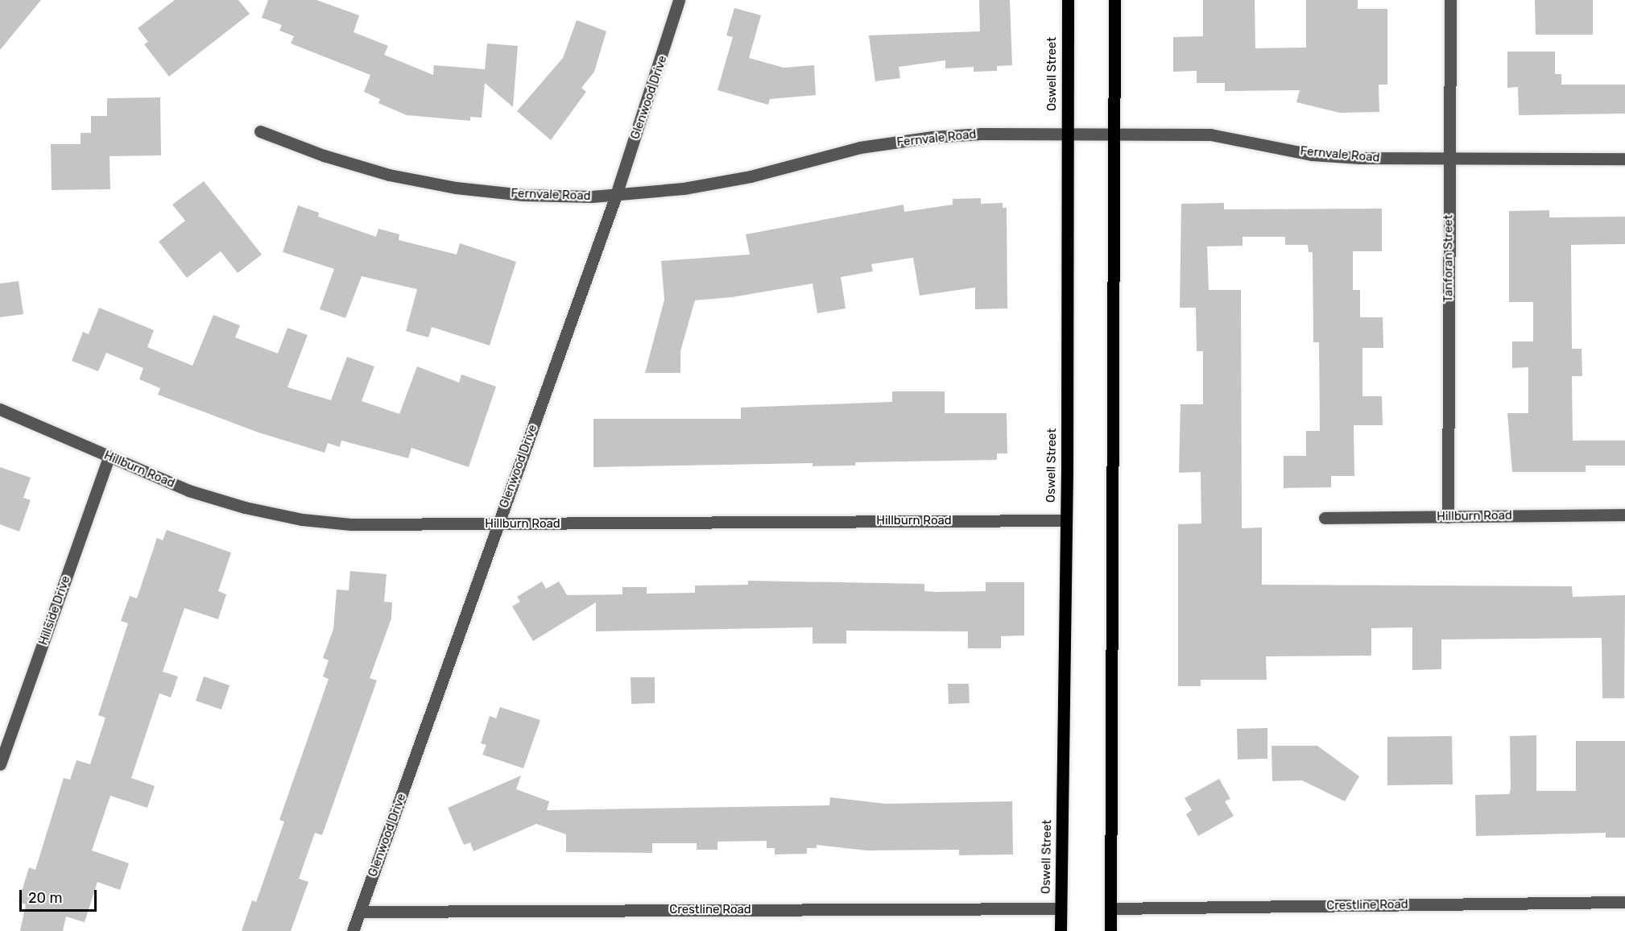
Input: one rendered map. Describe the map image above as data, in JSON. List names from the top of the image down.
{
  "streets": {
    "main road": ["Oswell Street"],
    "street": [
      "Glenwood Drive",
      "Fernvale Road",
      "Tanforan Street",
      "Hillburn Road",
      "Hillside Drive",
      "Crestline Road"
    ]
  },
  "crossings": [
    ["Oswell Street", "Fernvale Road"],
    ["Oswell Street", "Hillburn Road"],
    ["Oswell Street", "Crestline Road"],
    ["Glenwood Drive", "Fernvale Road"],
    ["Glenwood Drive", "Hillburn Road"],
    ["Glenwood Drive", "Crestline Road"],
    ["Fernvale Road", "Tanforan Street"],
    ["Tanforan Street", "Hillburn Road"],
    ["Hillburn Road", "Hillside Drive"]
  ],
  "scale_bar": "20 m"
}
